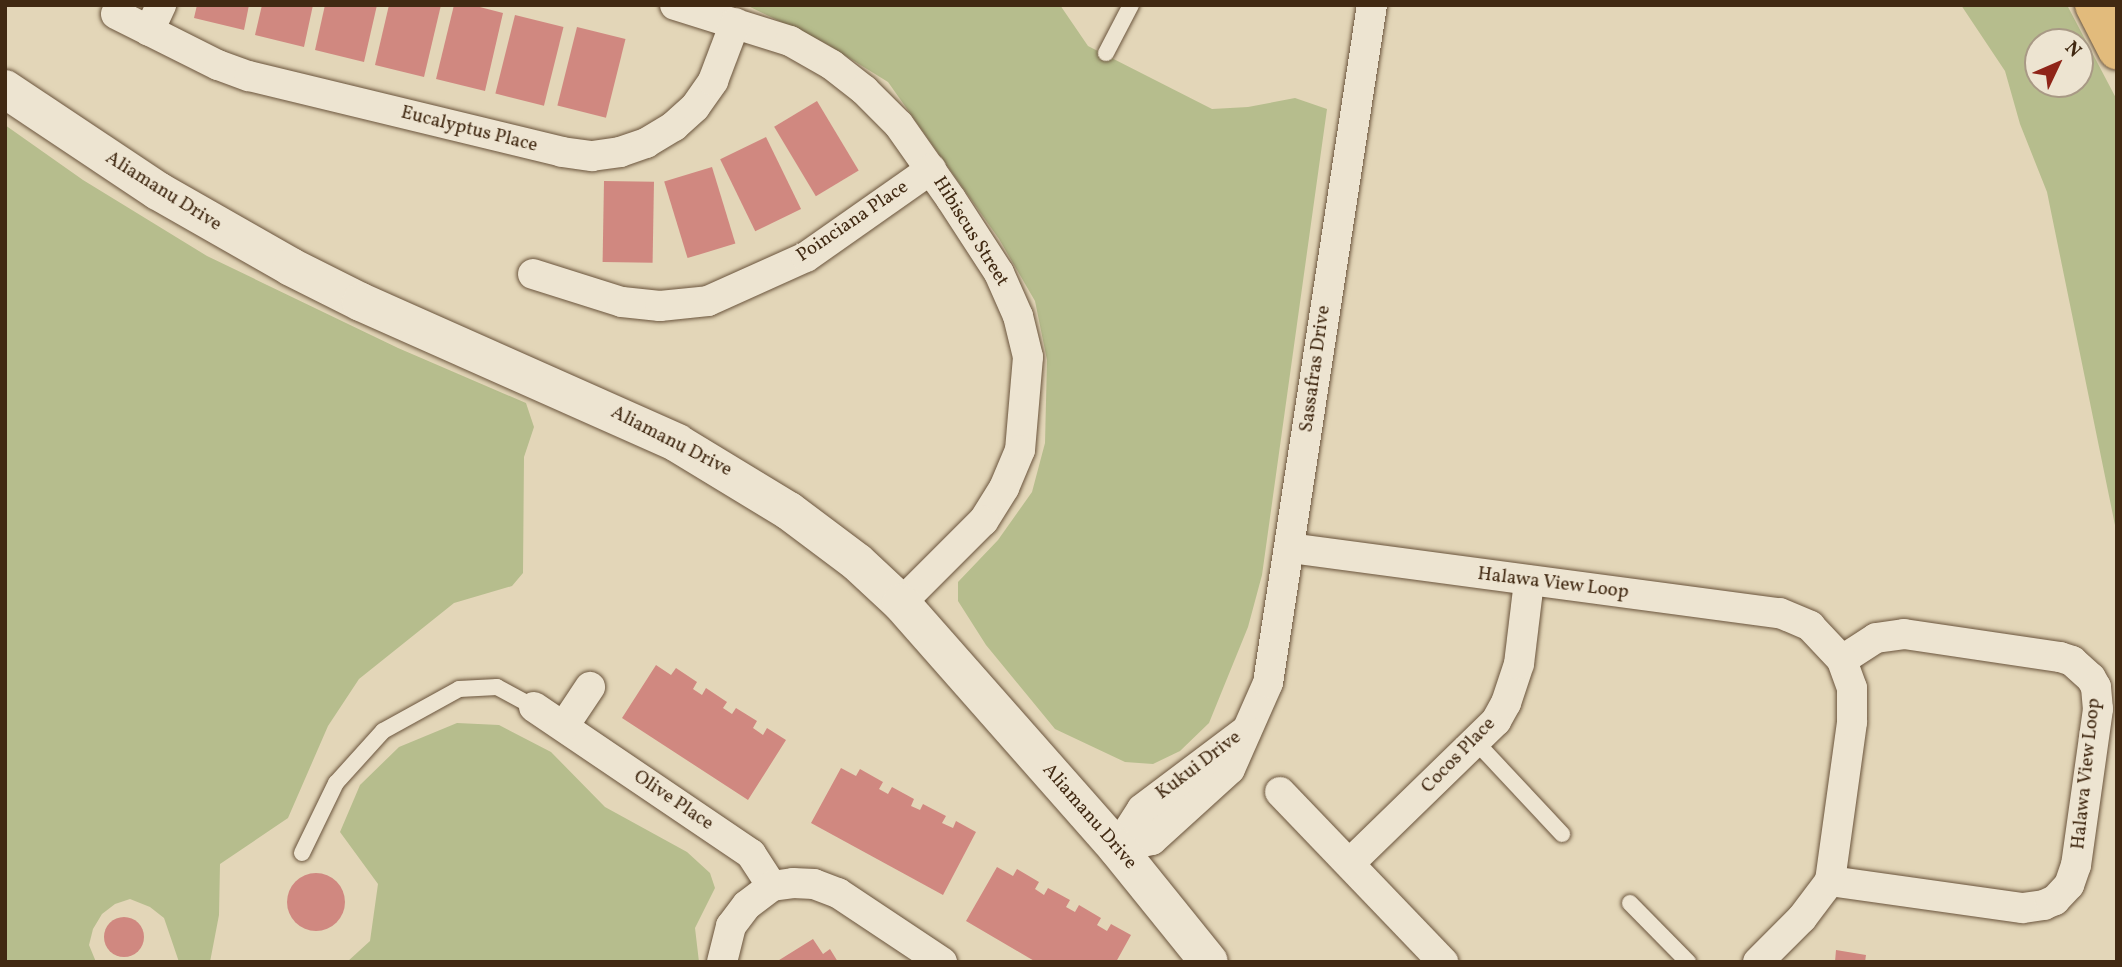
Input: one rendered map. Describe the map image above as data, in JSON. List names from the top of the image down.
{
  "streets": {
    "street": [
      "Eucalyptus Place",
      "Aliamanu Drive",
      "Poinciana Place",
      "Hibiscus Street",
      "Sassafras Drive",
      "Halawa View Loop",
      "Cocos Place",
      "Kukui Drive",
      "Olive Place"
    ]
  },
  "crossings": [
    ["Eucalyptus Place", "Hibiscus Street"],
    ["Aliamanu Drive", "Hibiscus Street"],
    ["Aliamanu Drive", "Kukui Drive"],
    ["Poinciana Place", "Hibiscus Street"],
    ["Sassafras Drive", "Halawa View Loop"],
    ["Sassafras Drive", "Kukui Drive"],
    ["Halawa View Loop", "Cocos Place"]
  ],
  "north": "top right"
}
